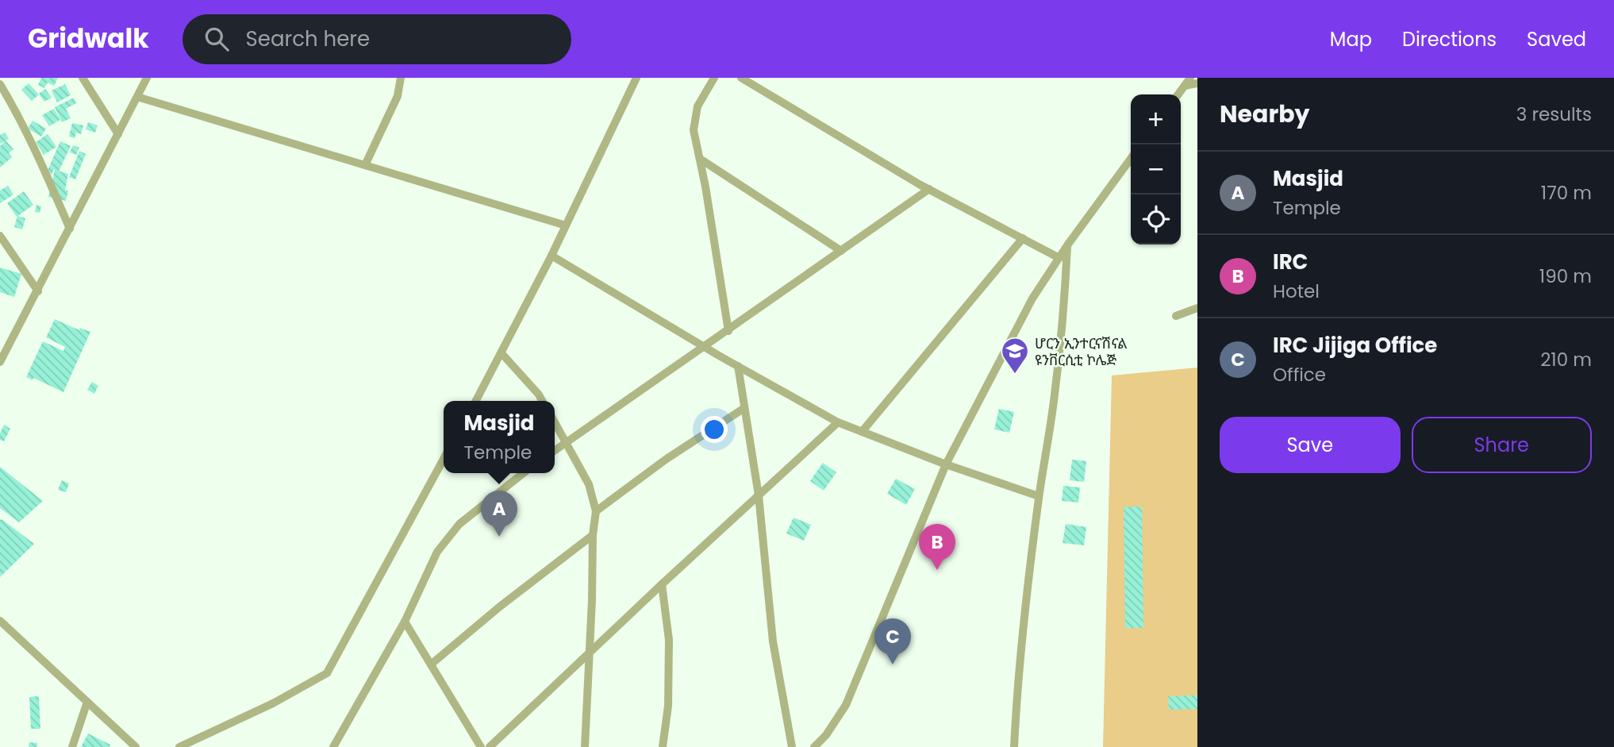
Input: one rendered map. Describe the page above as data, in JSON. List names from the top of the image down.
{
  "places": {
    "school or university": ["ሆርን ኢንተርናሽናል ዩንቨርሲቲ ኮሌጅ"]
  },
  "page": {
    "header": "Gridwalk",
    "search": "Search here",
    "nav": ["Map", "Directions", "Saved"],
    "heading": ["Nearby", "3 results"],
    "map_buttons": ["+", "−"],
    "list": [
      {
        "mark": "A",
        "name": "Masjid",
        "note": "Temple",
        "value": "170 m"
      },
      {
        "mark": "B",
        "name": "IRC",
        "note": "Hotel",
        "value": "190 m"
      },
      {
        "mark": "C",
        "name": "IRC Jijiga Office",
        "note": "Office",
        "value": "210 m"
      }
    ],
    "buttons": ["Save", "Share"],
    "popup": ["Masjid", "Temple"],
    "pins": ["A", "B", "C"]
  }
}
